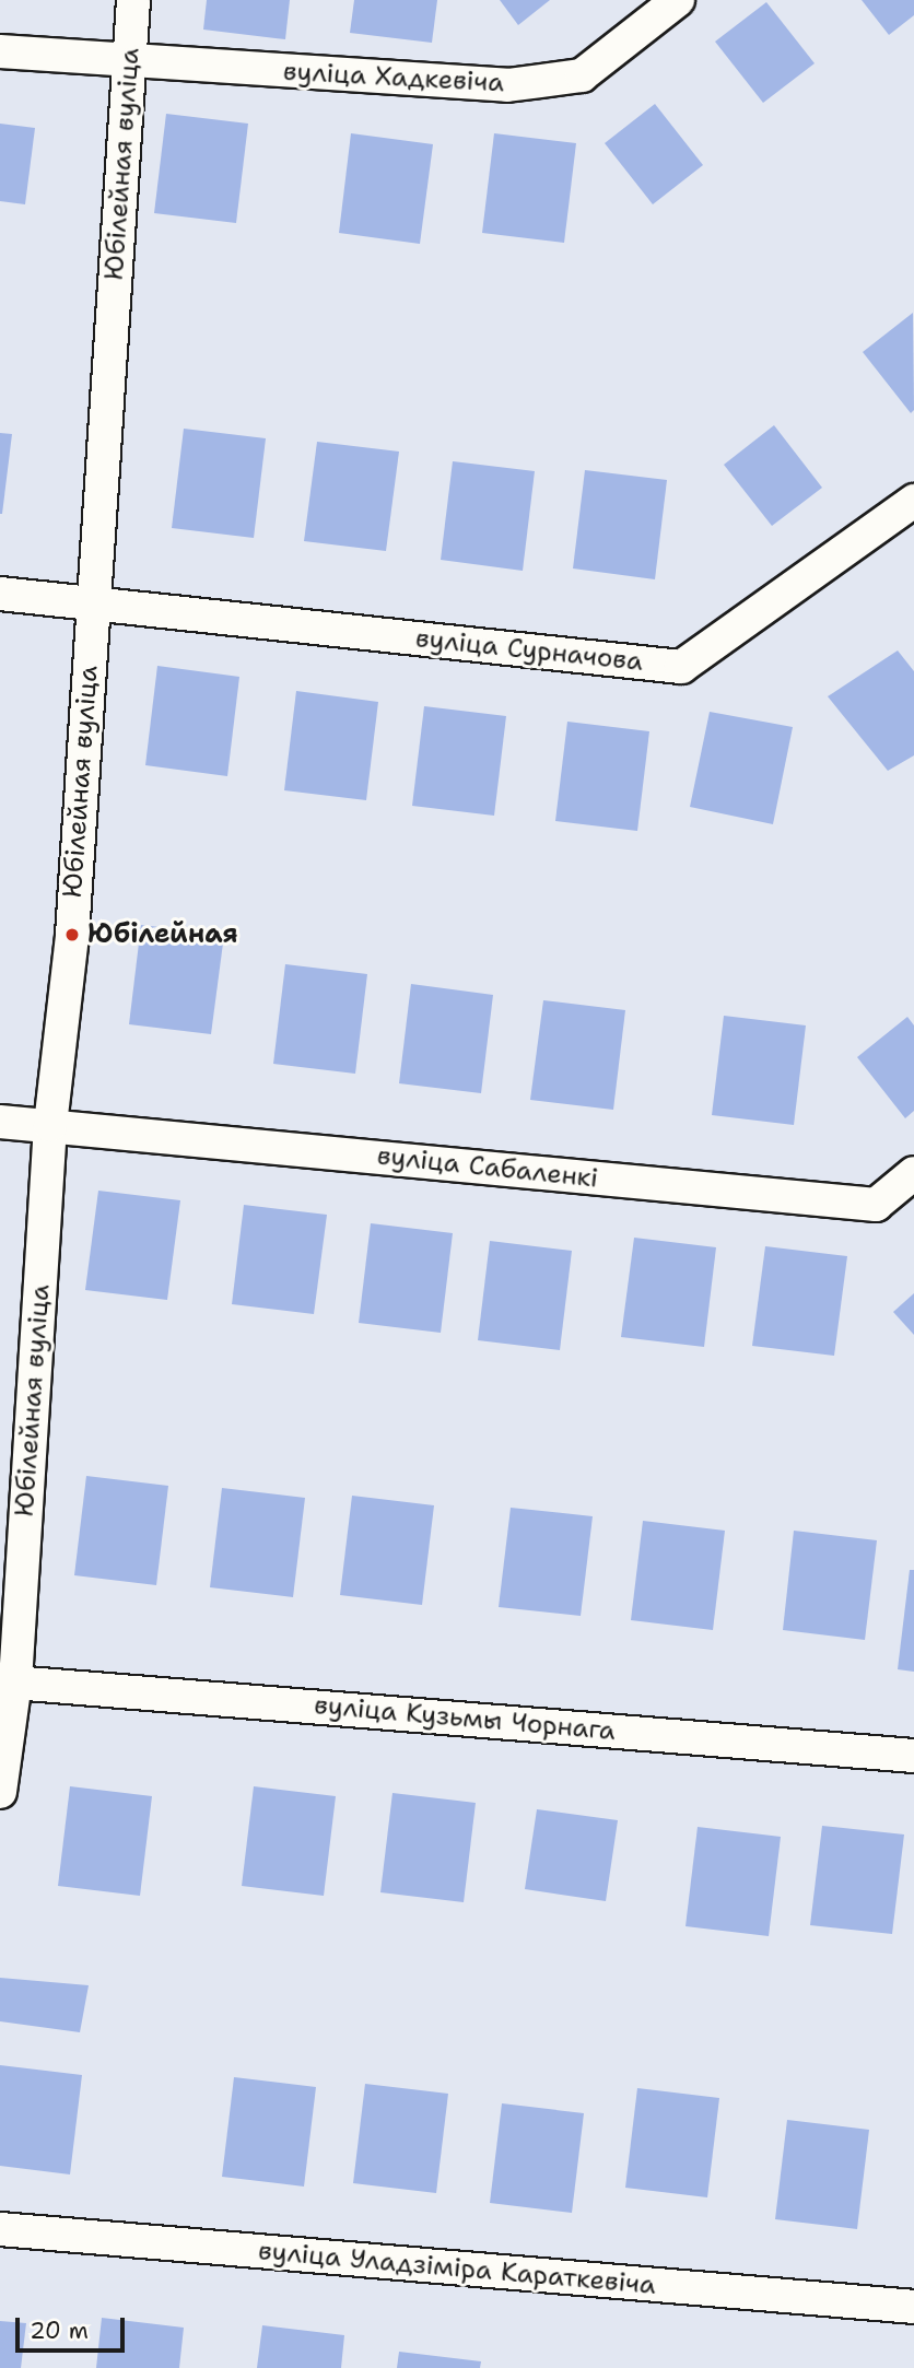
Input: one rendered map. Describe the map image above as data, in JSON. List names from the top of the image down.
{
  "streets": {
    "street": [
      "вуліца Хадкевіча",
      "Юбілейная вуліца",
      "вуліца Сурначова",
      "вуліца Сабаленкі",
      "вуліца Кузьмы Чорнага",
      "вуліца Уладзіміра Караткевіча"
    ]
  },
  "crossings": [
    ["вуліца Хадкевіча", "Юбілейная вуліца"],
    ["Юбілейная вуліца", "вуліца Сурначова"],
    ["Юбілейная вуліца", "вуліца Сабаленкі"],
    ["Юбілейная вуліца", "вуліца Кузьмы Чорнага"]
  ],
  "places": ["Юбілейная"],
  "scale_bar": "20 m"
}
